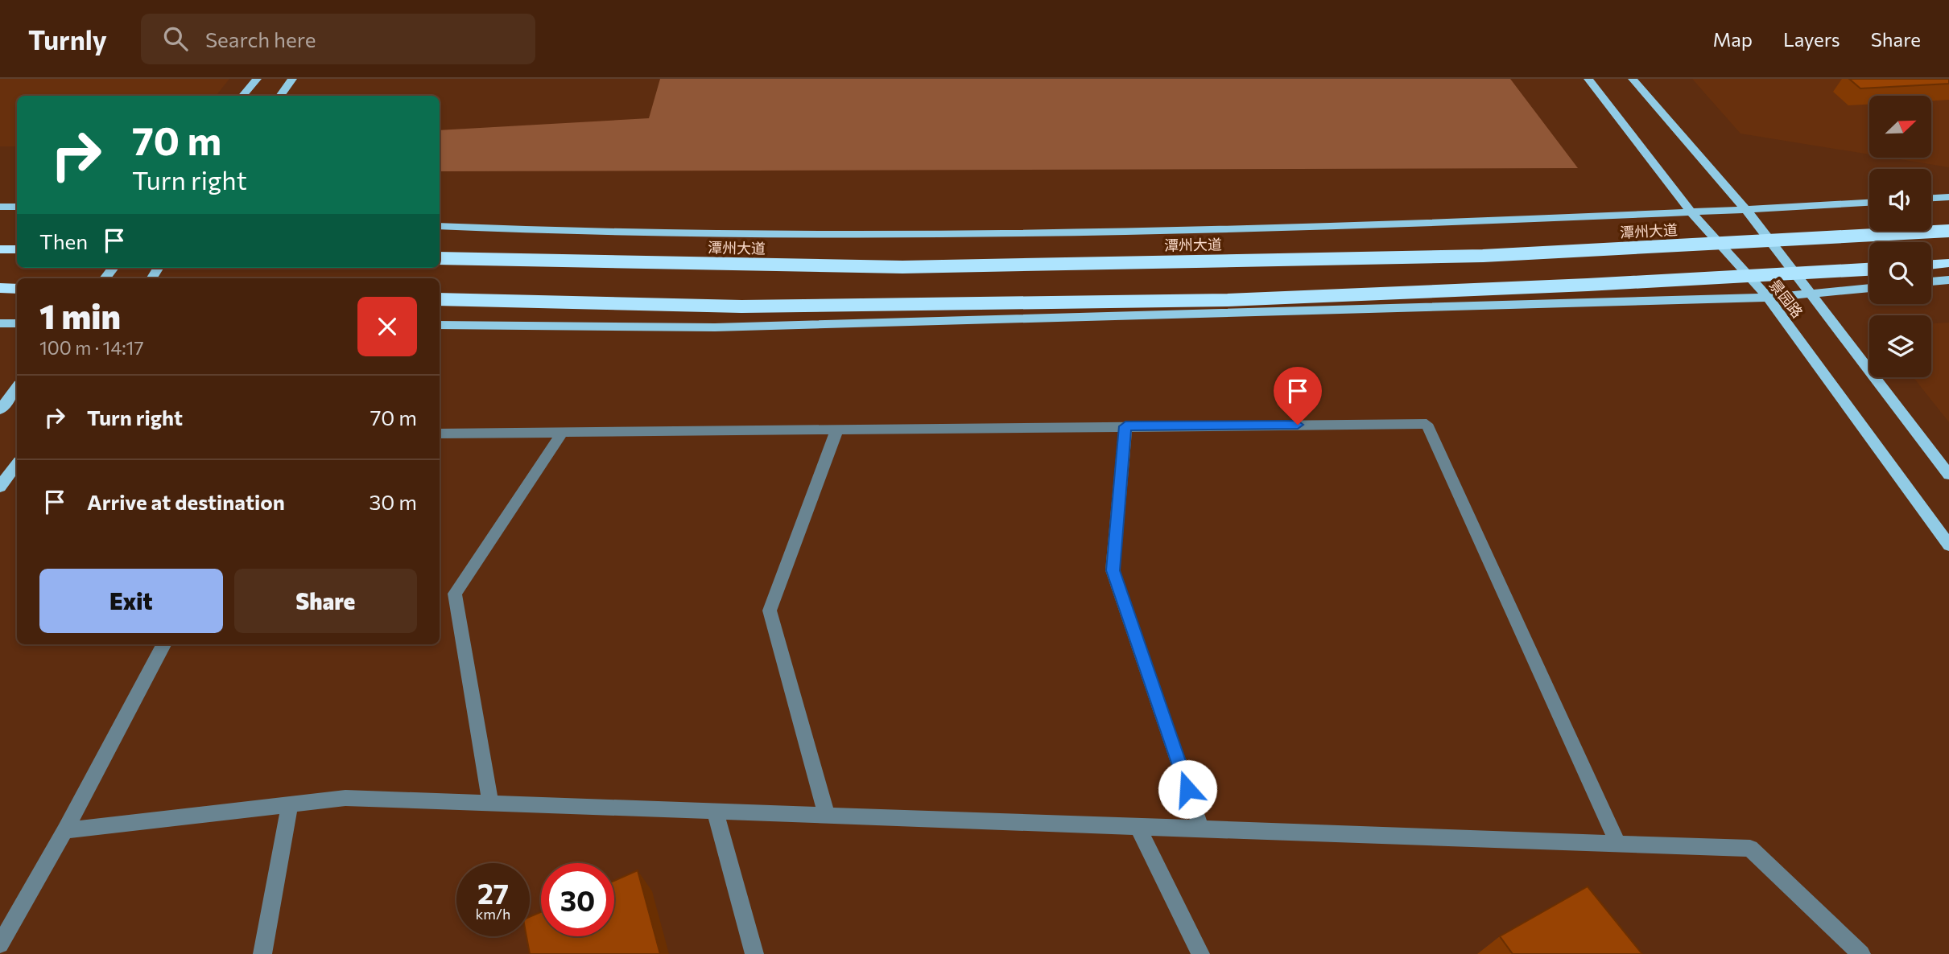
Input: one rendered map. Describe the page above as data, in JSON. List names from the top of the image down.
{
  "streets": {
    "highway": ["潭州大道"],
    "main road": ["景园路"]
  },
  "crossings": [
    ["潭州大道", "景园路"]
  ],
  "north": "top right",
  "page": {
    "header": "Turnly",
    "search": "Search here",
    "nav": ["Map", "Layers", "Share"],
    "turn": ["70 m", "Turn right"],
    "then": "Then",
    "heading": ["1 min", "100 m · 14:17"],
    "list": [
      {
        "name": "Turn right",
        "value": "70 m"
      },
      {
        "name": "Arrive at destination",
        "value": "30 m"
      }
    ],
    "buttons": ["Exit", "Share"],
    "speed": "27 km/h",
    "limit": "30"
  }
}
